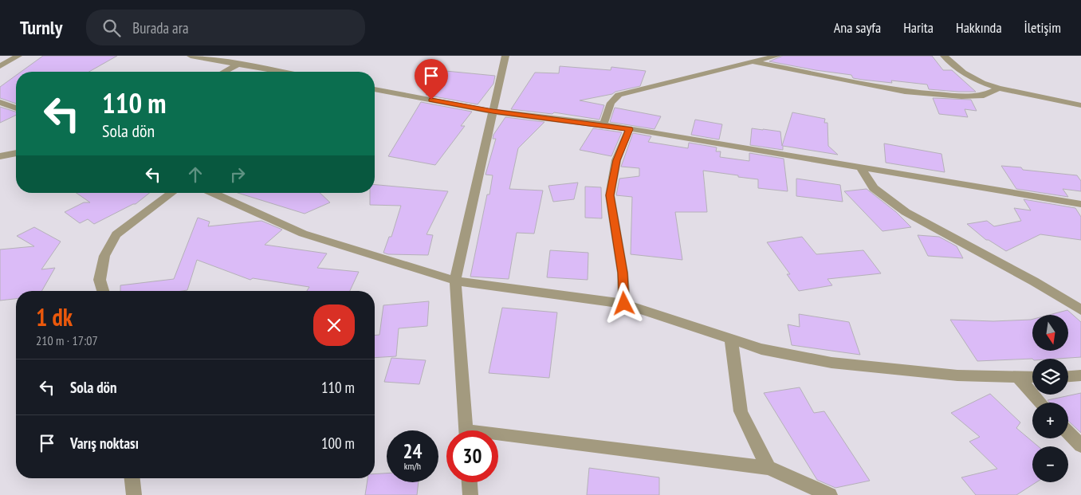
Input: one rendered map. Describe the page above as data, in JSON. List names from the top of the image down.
{
  "north": "bottom",
  "page": {
    "header": "Turnly",
    "search": "Burada ara",
    "nav": [
      "Ana sayfa",
      "Harita",
      "Hakkında",
      "İletişim"
    ],
    "turn": ["110 m", "Sola dön"],
    "heading": ["1 dk", "210 m · 17:07"],
    "map_buttons": ["+", "−"],
    "list": [
      {
        "name": "Sola dön",
        "value": "110 m"
      },
      {
        "name": "Varış noktası",
        "value": "100 m"
      }
    ],
    "speed": "24 km/h",
    "limit": "30"
  }
}
